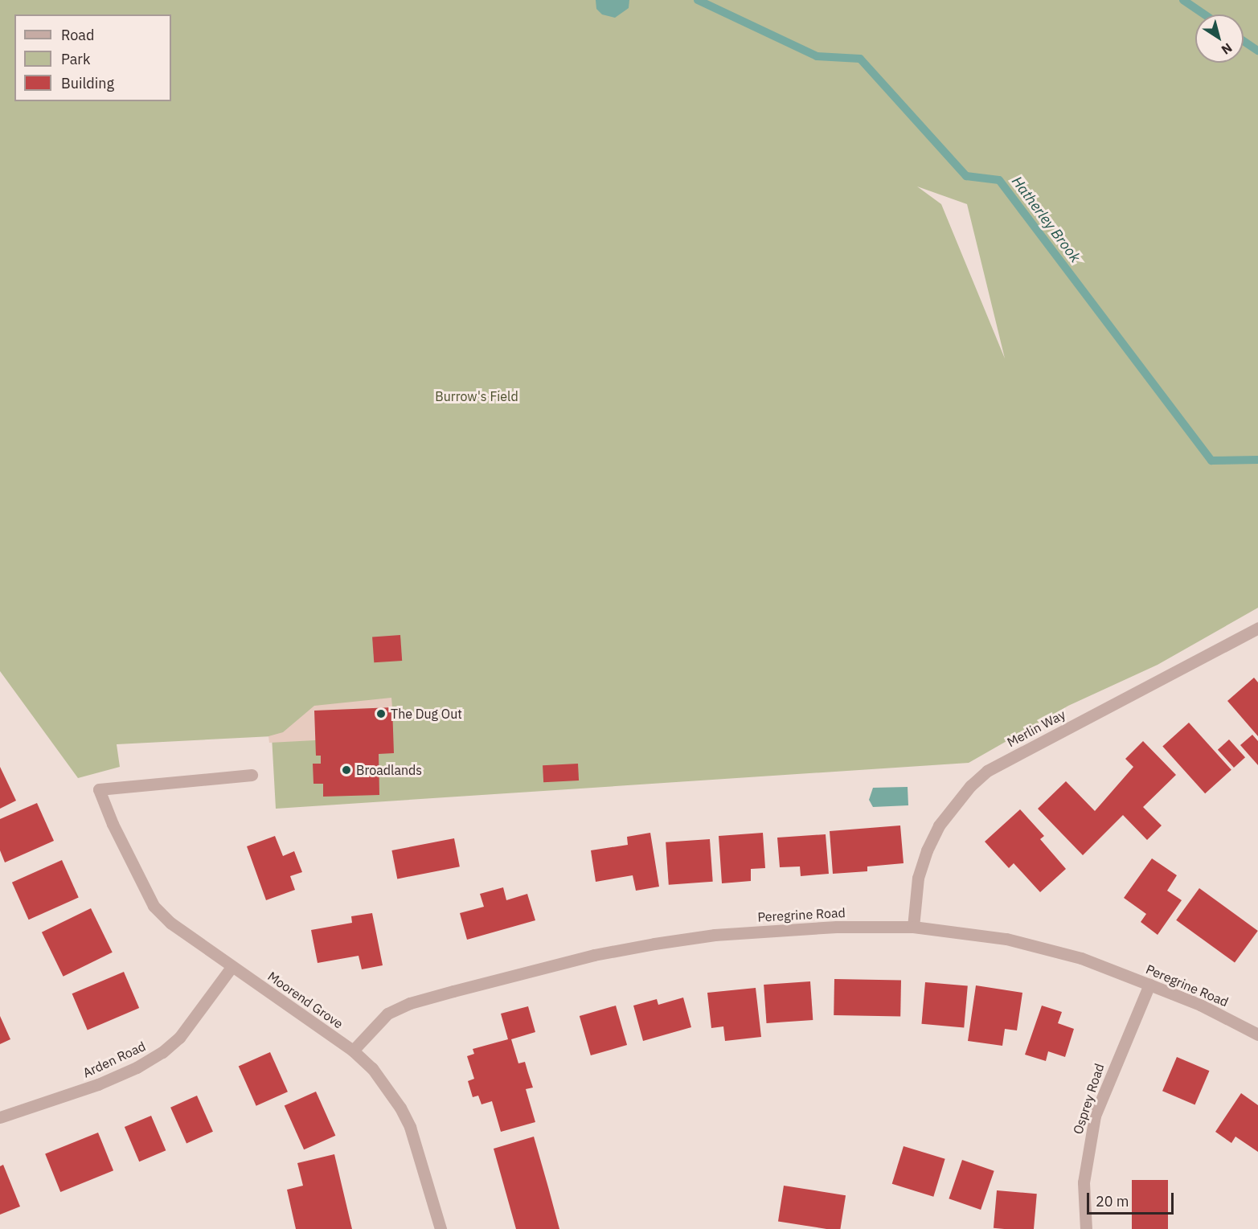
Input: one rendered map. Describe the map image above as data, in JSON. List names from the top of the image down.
{
  "streets": {
    "street": [
      "Merlin Way",
      "Peregrine Road",
      "Moorend Grove",
      "Arden Road",
      "Osprey Road"
    ]
  },
  "crossings": [
    ["Merlin Way", "Peregrine Road"],
    ["Peregrine Road", "Moorend Grove"],
    ["Peregrine Road", "Osprey Road"],
    ["Moorend Grove", "Arden Road"]
  ],
  "water": ["Hatherley Brook"],
  "parks": ["Burrow's Field"],
  "places": ["The Dug Out", "Broadlands"],
  "legend": ["Road", "Park", "Building"],
  "scale_bar": "20 m",
  "north": "bottom right"
}
